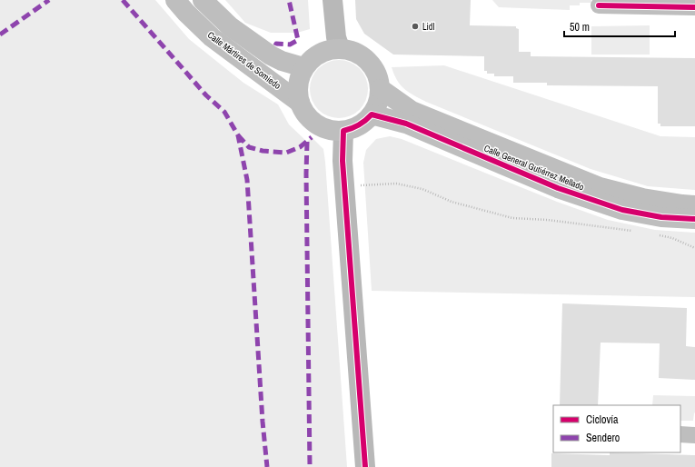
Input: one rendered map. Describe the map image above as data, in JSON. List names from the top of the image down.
{
  "streets": {
    "main road": ["Calle Mártires de Somiedo", "Calle General Gutiérrez Mellado"]
  },
  "crossings": [
    ["Calle Mártires de Somiedo", "Calle General Gutiérrez Mellado"]
  ],
  "places": ["Lidl"],
  "legend": ["Ciclovía", "Sendero"],
  "scale_bar": "50 m"
}
